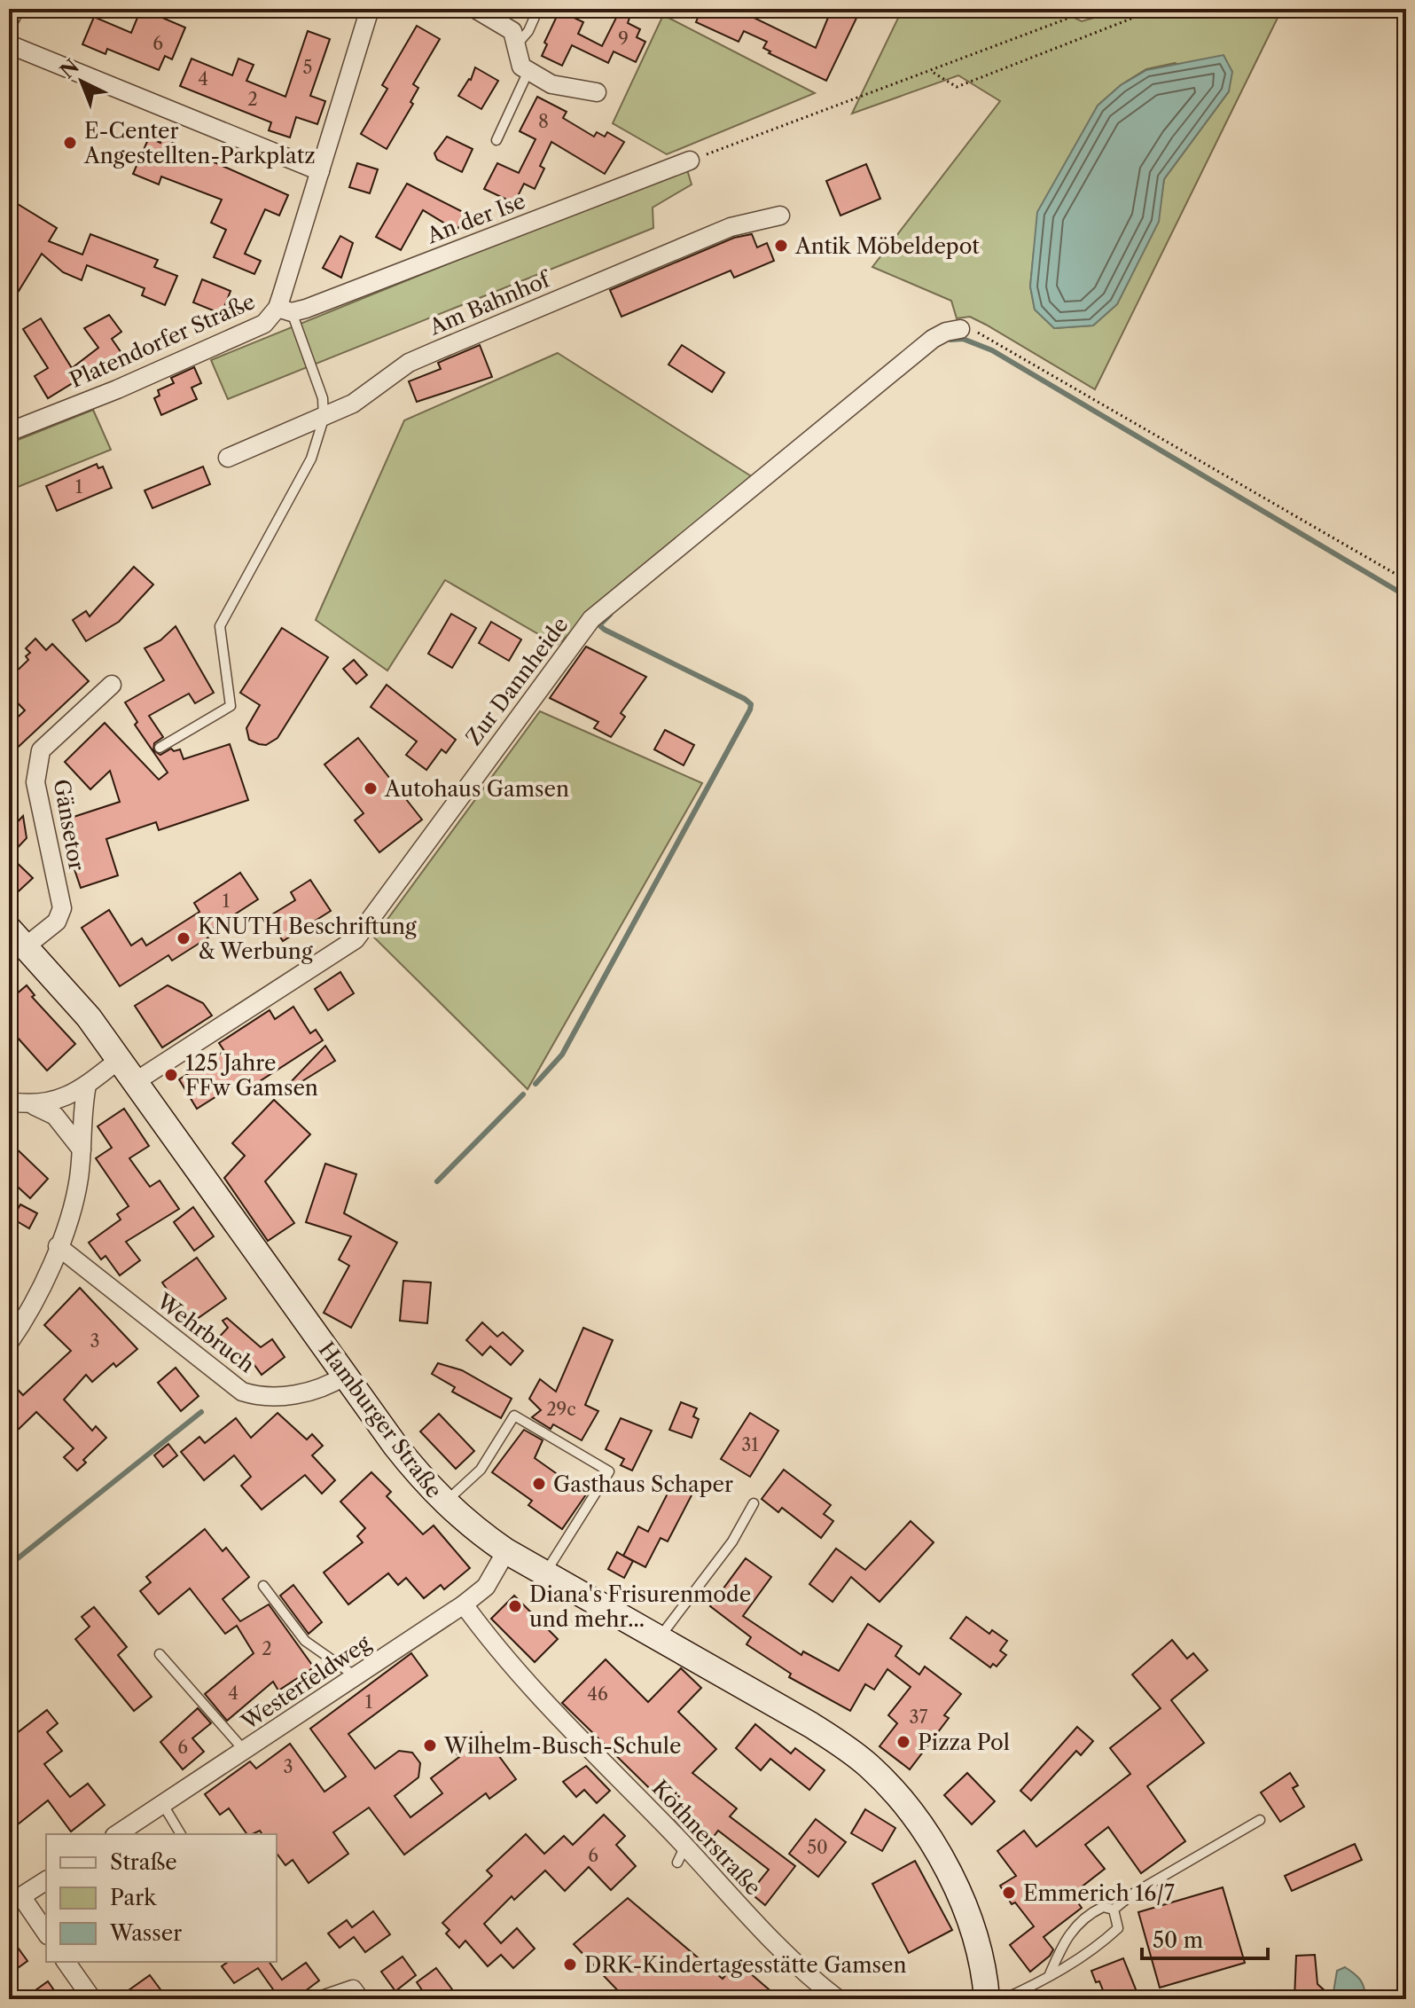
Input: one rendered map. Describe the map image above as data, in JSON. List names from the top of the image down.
{
  "streets": {
    "street": [
      "An der Ise",
      "Am Bahnhof",
      "Platendorfer Straße",
      "Zur Dannheide",
      "Gänsetor",
      "Wehrbruch",
      "Hamburger Straße",
      "Westerfeldweg",
      "Köthnerstraße"
    ]
  },
  "crossings": [
    ["An der Ise", "Platendorfer Straße"],
    ["Zur Dannheide", "Hamburger Straße"],
    ["Gänsetor", "Hamburger Straße"],
    ["Wehrbruch", "Hamburger Straße"],
    ["Hamburger Straße", "Westerfeldweg"],
    ["Westerfeldweg", "Köthnerstraße"]
  ],
  "places": [
    "E-Center Angestellten-Parkplatz",
    "Antik Möbeldepot",
    "Autohaus Gamsen",
    "KNUTH Beschriftung & Werbung",
    "125 Jahre FFw Gamsen",
    "Gasthaus Schaper",
    "Diana's Frisurenmode und mehr...",
    "Pizza Pol",
    "Wilhelm-Busch-Schule",
    "Emmerich 16/7",
    "DRK-Kindertagesstätte Gamsen"
  ],
  "house_numbers": [
    "9",
    "6",
    "5",
    "4",
    "2",
    "8",
    "1",
    "1",
    "3",
    "29c",
    "31",
    "2",
    "4",
    "46",
    "1",
    "37",
    "6",
    "3",
    "50",
    "6"
  ],
  "legend": ["Straße", "Park", "Wasser"],
  "scale_bar": "50 m",
  "north": "top left"
}
